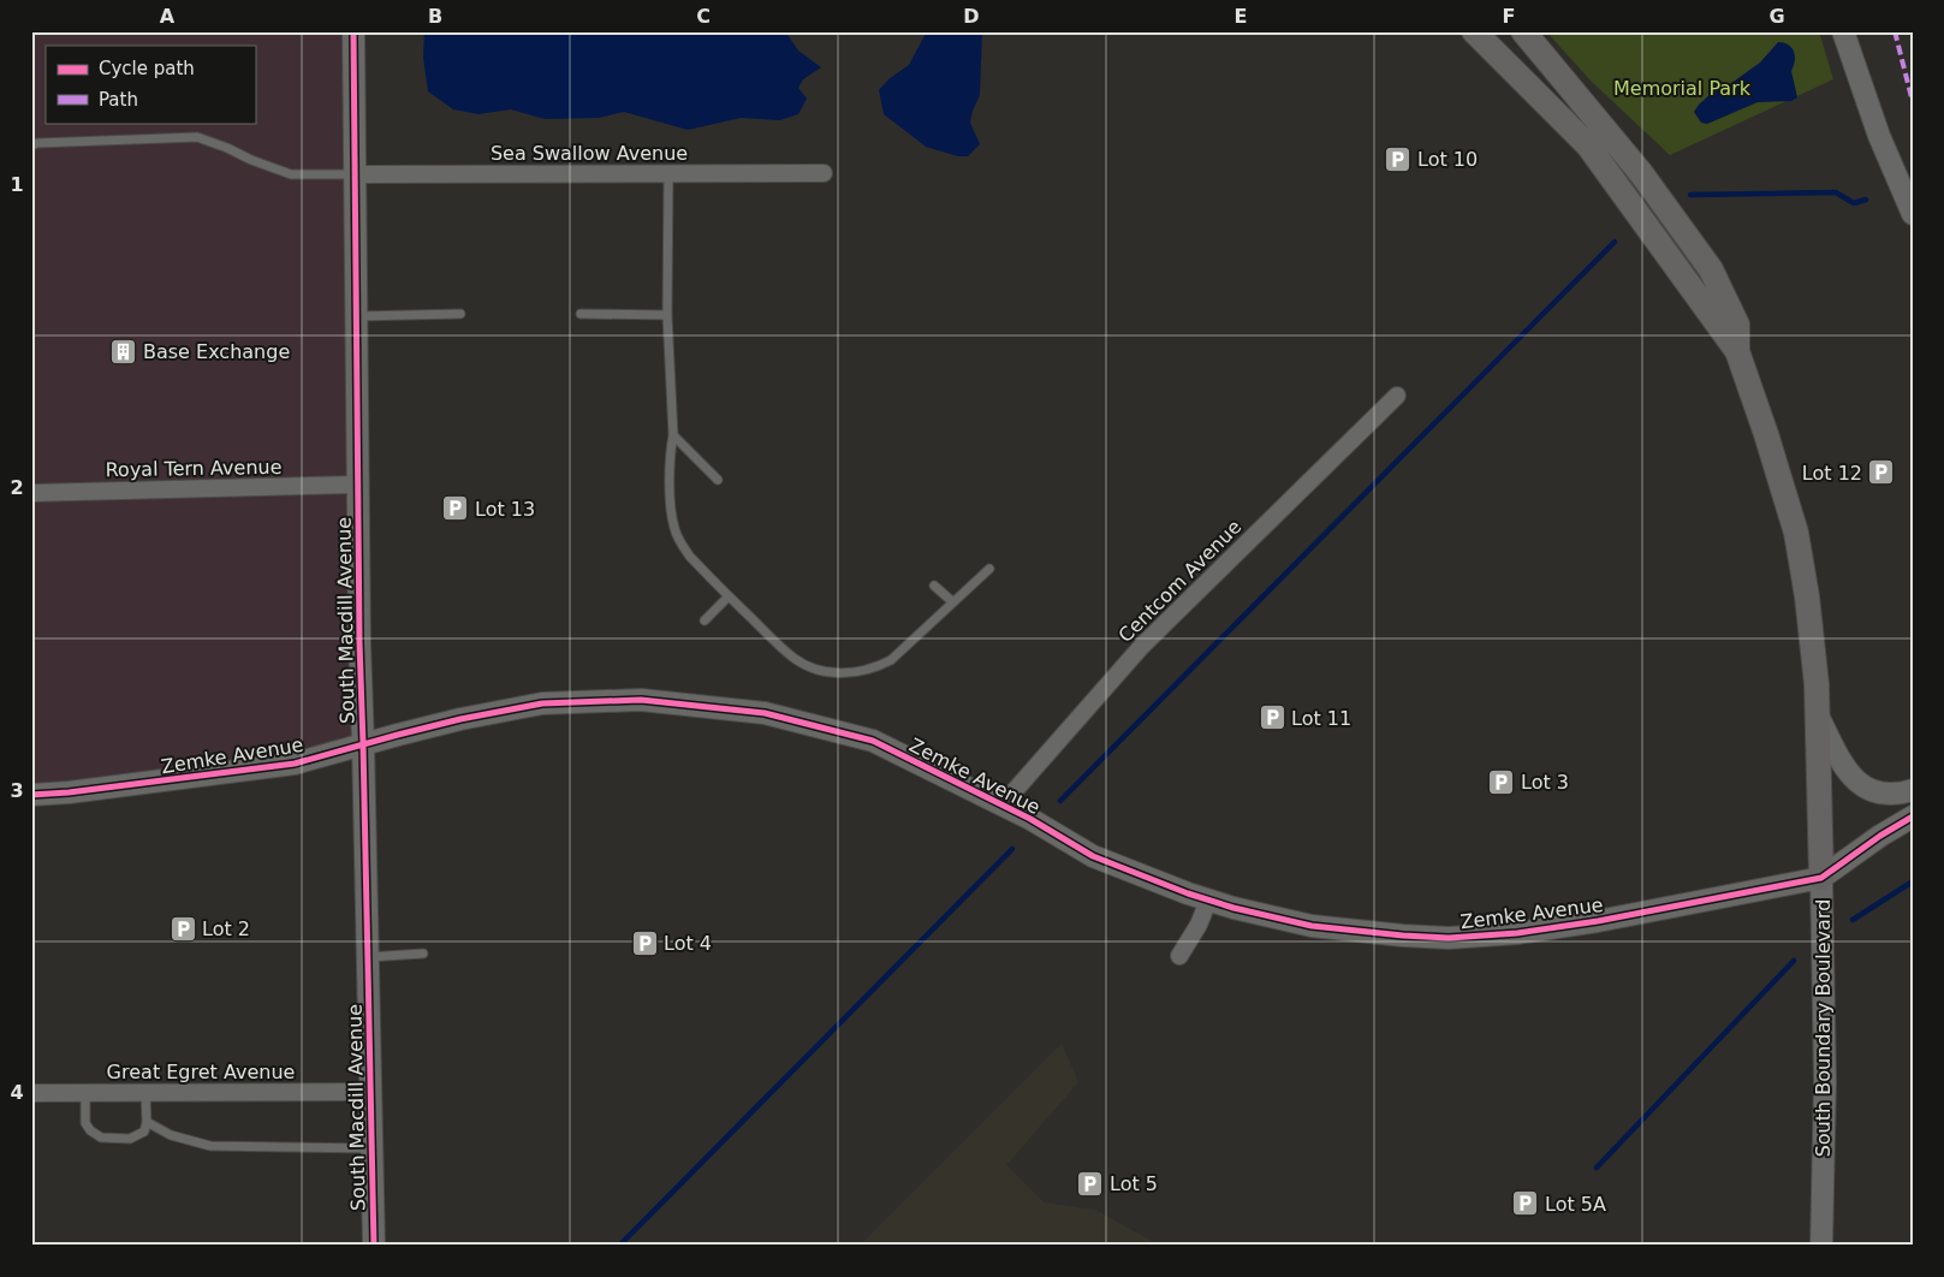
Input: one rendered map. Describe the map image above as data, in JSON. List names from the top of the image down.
{
  "streets": {
    "main road": ["South Boundary Boulevard"],
    "street": [
      "Sea Swallow Avenue",
      "Royal Tern Avenue",
      "Centcom Avenue",
      "South Macdill Avenue",
      "Zemke Avenue",
      "Great Egret Avenue"
    ]
  },
  "crossings": [
    ["Sea Swallow Avenue", "South Macdill Avenue"],
    ["Royal Tern Avenue", "South Macdill Avenue"],
    ["Centcom Avenue", "Zemke Avenue"],
    ["South Macdill Avenue", "Zemke Avenue"],
    ["South Macdill Avenue", "Great Egret Avenue"],
    ["Zemke Avenue", "South Boundary Boulevard"]
  ],
  "parks": ["Memorial Park"],
  "places": {
    "parking": [
      "Lot 10",
      "Lot 12",
      "Lot 13",
      "Lot 11",
      "Lot 3",
      "Lot 2",
      "Lot 4",
      "Lot 5",
      "Lot 5A"
    ],
    "building": ["Base Exchange"]
  },
  "legend": ["Cycle path", "Path"],
  "grid": {
    "columns": [
      "A",
      "B",
      "C",
      "D",
      "E",
      "F",
      "G"
    ],
    "rows": [
      "1",
      "2",
      "3",
      "4"
    ]
  }
}
